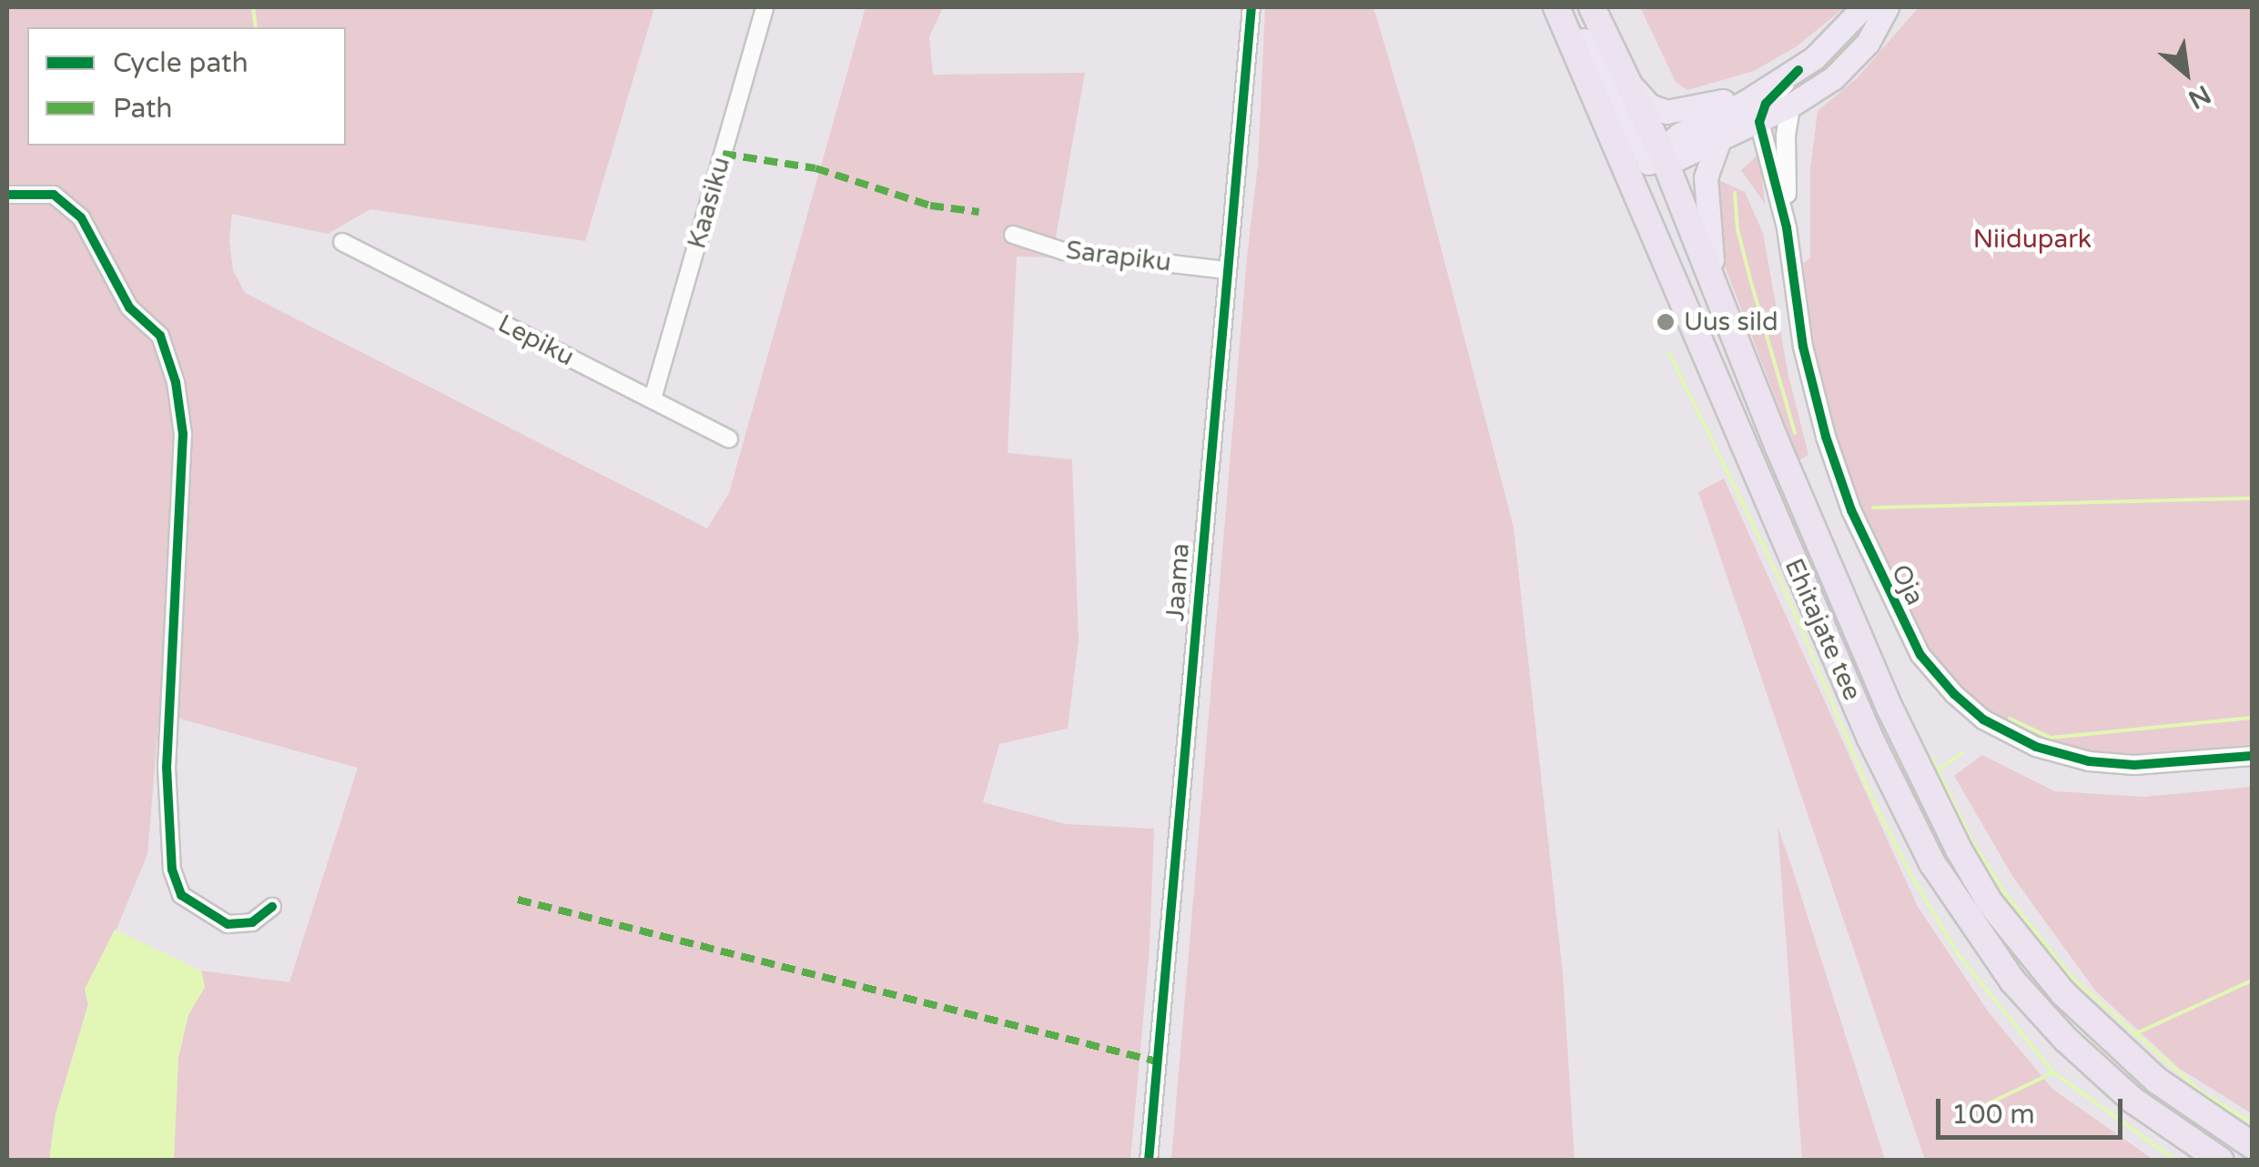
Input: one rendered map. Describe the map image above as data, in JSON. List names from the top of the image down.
{
  "streets": {
    "highway": ["Ehitajate tee"],
    "street": [
      "Kaasiku",
      "Sarapiku",
      "Lepiku",
      "Jaama",
      "Oja"
    ]
  },
  "crossings": [
    ["Kaasiku", "Lepiku"],
    ["Sarapiku", "Jaama"]
  ],
  "parks": ["Niidupark"],
  "places": ["Uus sild"],
  "legend": ["Cycle path", "Path"],
  "scale_bar": "100 m",
  "north": "bottom right"
}
